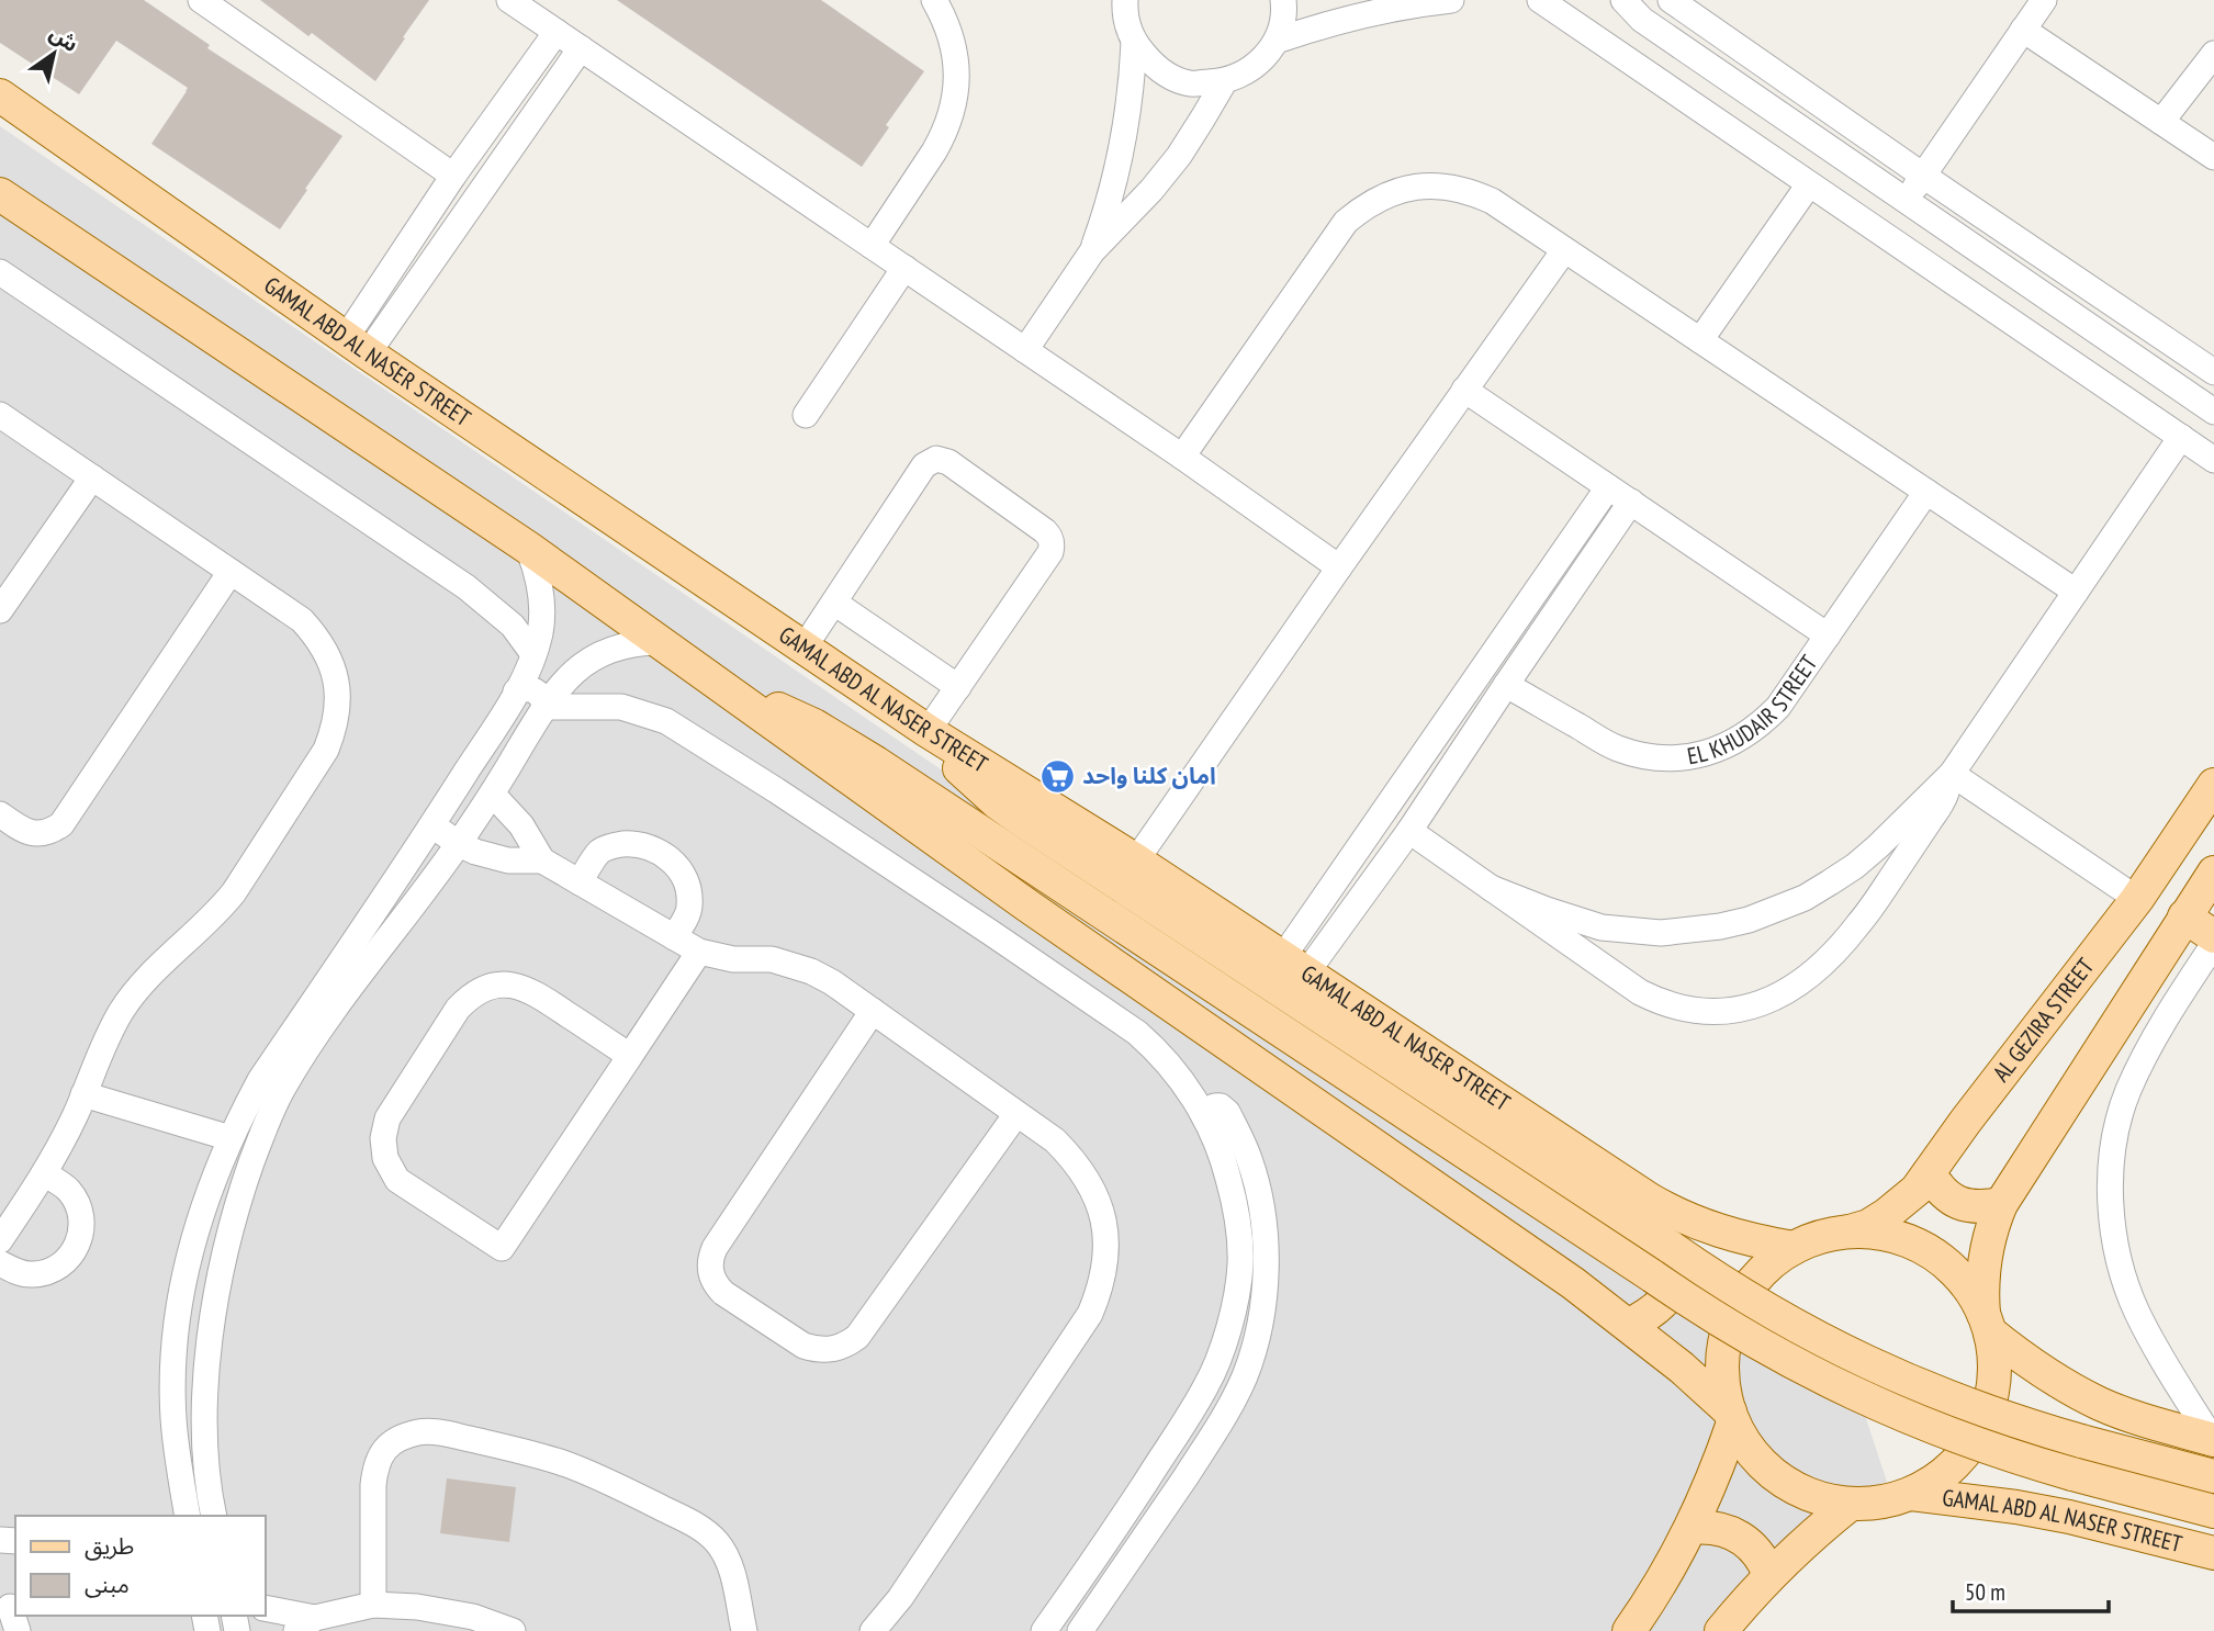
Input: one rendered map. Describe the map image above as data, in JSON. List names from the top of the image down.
{
  "streets": {
    "main road": ["GAMAL ABD AL NASER STREET", "AL GEZIRA STREET"],
    "street": ["EL KHUDAIR STREET"]
  },
  "crossings": [
    ["GAMAL ABD AL NASER STREET", "AL GEZIRA STREET"]
  ],
  "places": {
    "supermarket": ["امان كلنا واحد"]
  },
  "legend": ["طريق", "مبنى"],
  "scale_bar": "50 m",
  "north": "top right"
}
